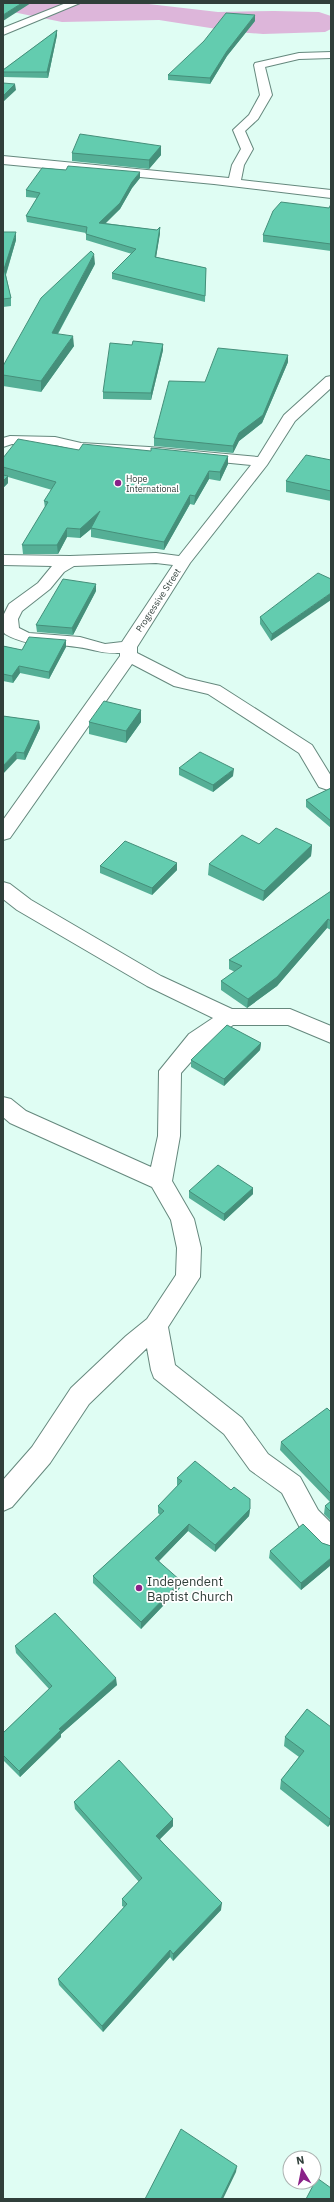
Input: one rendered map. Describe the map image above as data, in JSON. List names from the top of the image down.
{
  "streets": {
    "street": ["Progressive Street"]
  },
  "places": ["Hope International", "Independent Baptist Church"],
  "north": "top"
}
